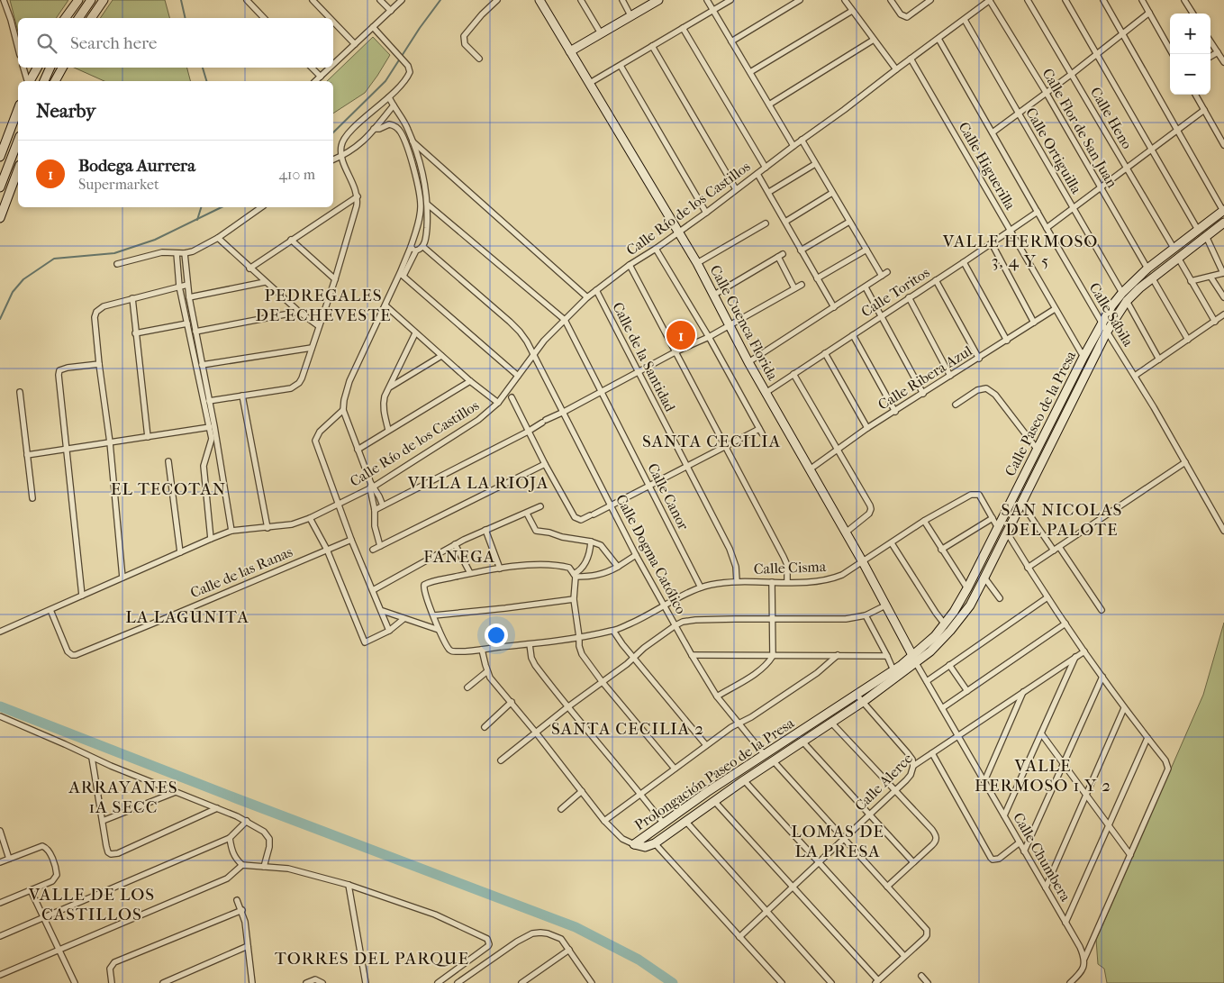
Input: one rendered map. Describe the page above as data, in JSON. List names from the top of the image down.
{
  "streets": {
    "street": [
      "Calle Heno",
      "Calle Flor de San Juan",
      "Calle Ortiguilla",
      "Calle Higuerilla",
      "Calle Río de los Castillos",
      "Calle Toritos",
      "Calle Sábila",
      "Calle Cuenca Florida",
      "Calle de la Santidad",
      "Calle Ribera Azul",
      "Calle Paseo de la Presa",
      "Calle Canor",
      "Calle Dogma Católico",
      "Calle Cisma",
      "Calle de las Ranas",
      "Prolongación Paseo de la Presa",
      "Calle Alerce",
      "Calle Chumbera"
    ]
  },
  "crossings": [
    ["Calle Heno", "Calle Paseo de la Presa"],
    ["Calle Flor de San Juan", "Calle Río de los Castillos"],
    ["Calle Flor de San Juan", "Calle Paseo de la Presa"],
    ["Calle Ortiguilla", "Calle Río de los Castillos"],
    ["Calle Ortiguilla", "Calle Paseo de la Presa"],
    ["Calle Higuerilla", "Calle Río de los Castillos"],
    ["Calle Higuerilla", "Calle Toritos"],
    ["Calle Higuerilla", "Calle Ribera Azul"],
    ["Calle Higuerilla", "Calle Paseo de la Presa"],
    ["Calle Río de los Castillos", "Calle Sábila"],
    ["Calle Río de los Castillos", "Calle Cuenca Florida"],
    ["Calle Río de los Castillos", "Calle de la Santidad"],
    ["Calle Río de los Castillos", "Calle Canor"],
    ["Calle Río de los Castillos", "Calle Dogma Católico"],
    ["Calle Río de los Castillos", "Calle de las Ranas"],
    ["Calle Toritos", "Calle Sábila"],
    ["Calle Toritos", "Calle Cuenca Florida"],
    ["Calle Sábila", "Calle Paseo de la Presa"],
    ["Calle Cuenca Florida", "Calle Ribera Azul"],
    ["Calle Cuenca Florida", "Calle Paseo de la Presa"],
    ["Calle Cuenca Florida", "Calle Cisma"],
    ["Calle Cuenca Florida", "Prolongación Paseo de la Presa"],
    ["Calle Cuenca Florida", "Calle Chumbera"],
    ["Calle de la Santidad", "Calle Cisma"],
    ["Calle Paseo de la Presa", "Prolongación Paseo de la Presa"],
    ["Calle Paseo de la Presa", "Calle Chumbera"],
    ["Calle Canor", "Calle Cisma"],
    ["Calle Dogma Católico", "Calle Cisma"],
    ["Calle Dogma Católico", "Prolongación Paseo de la Presa"],
    ["Prolongación Paseo de la Presa", "Calle Chumbera"],
    ["Calle Alerce", "Calle Chumbera"]
  ],
  "districts": [
    "VALLE HERMOSO 3, 4 Y 5",
    "PEDREGALES DE ECHEVESTE",
    "SANTA CECILIA",
    "VILLA LA RIOJA",
    "EL TECOTAN",
    "SAN NICOLAS DEL PALOTE",
    "FANEGA",
    "LA LAGUNITA",
    "SANTA CECILIA 2",
    "VALLE HERMOSO 1 Y 2",
    "ARRAYANES 1A SECC",
    "LOMAS DE LA PRESA",
    "VALLE DE LOS CASTILLOS",
    "TORRES DEL PARQUE"
  ],
  "page": {
    "map_buttons": ["+", "−"],
    "search": "Search here",
    "heading": "Nearby",
    "list": [
      {
        "mark": "1",
        "name": "Bodega Aurrera",
        "note": "Supermarket",
        "value": "410 m"
      }
    ],
    "pins": "1"
  }
}
